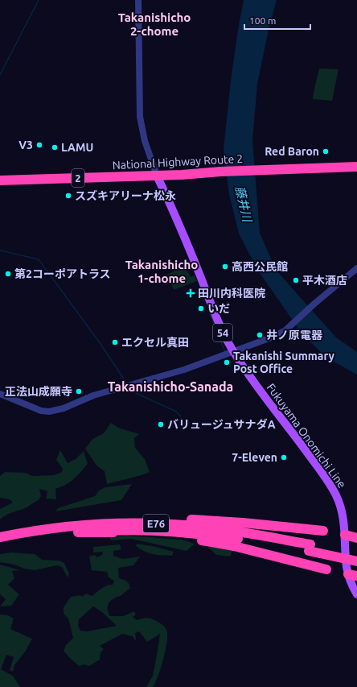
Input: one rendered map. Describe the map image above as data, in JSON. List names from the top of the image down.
{
  "streets": {
    "highway": ["National Highway Route 2", "2", "E76"],
    "main road": ["54", "Fukuyama Onomichi Line"]
  },
  "crossings": [
    ["National Highway Route 2", "Fukuyama Onomichi Line"]
  ],
  "districts": ["Takanishicho 2-chome", "Takanishicho 1-chome", "Takanishicho-Sanada"],
  "water": ["藤井川"],
  "places": {
    "other": [
      "V3",
      "LAMU",
      "Red Baron",
      "スズキアリーナ松永",
      "高西公民館",
      "第2コーポアトラス",
      "平木酒店",
      "いだ",
      "井ノ原電器",
      "エクセル真田",
      "Takanishi Summary Post Office",
      "正法山成願寺",
      "バリュージュサナダA",
      "7-Eleven"
    ],
    "health": ["田川内科医院"]
  },
  "scale_bar": "100 m"
}
